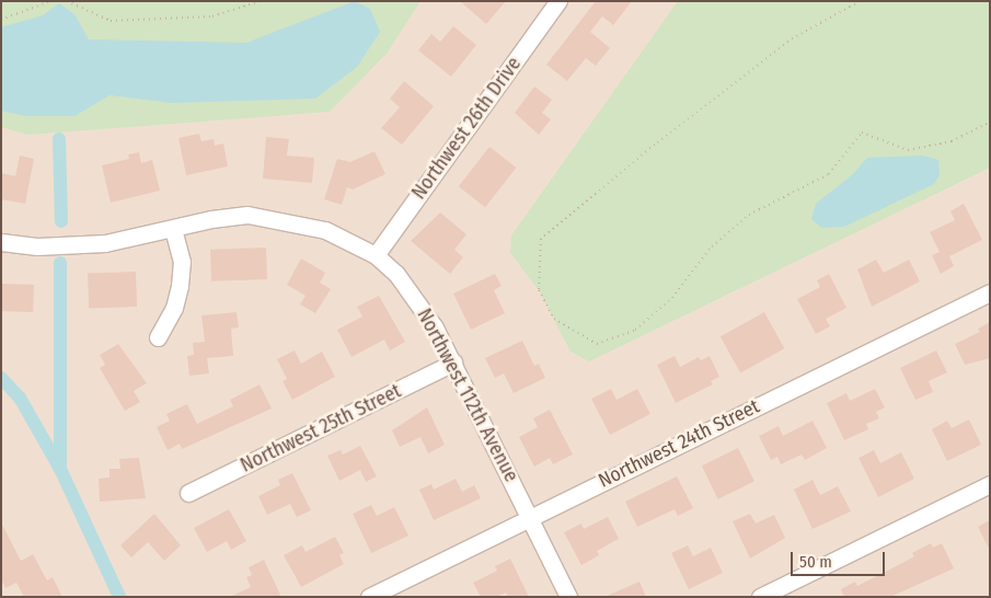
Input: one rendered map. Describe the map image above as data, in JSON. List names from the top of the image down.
{
  "streets": {
    "street": [
      "Northwest 26th Drive",
      "Northwest 112th Avenue",
      "Northwest 25th Street",
      "Northwest 24th Street"
    ]
  },
  "crossings": [
    ["Northwest 26th Drive", "Northwest 112th Avenue"],
    ["Northwest 112th Avenue", "Northwest 25th Street"],
    ["Northwest 112th Avenue", "Northwest 24th Street"]
  ],
  "scale_bar": "50 m"
}
